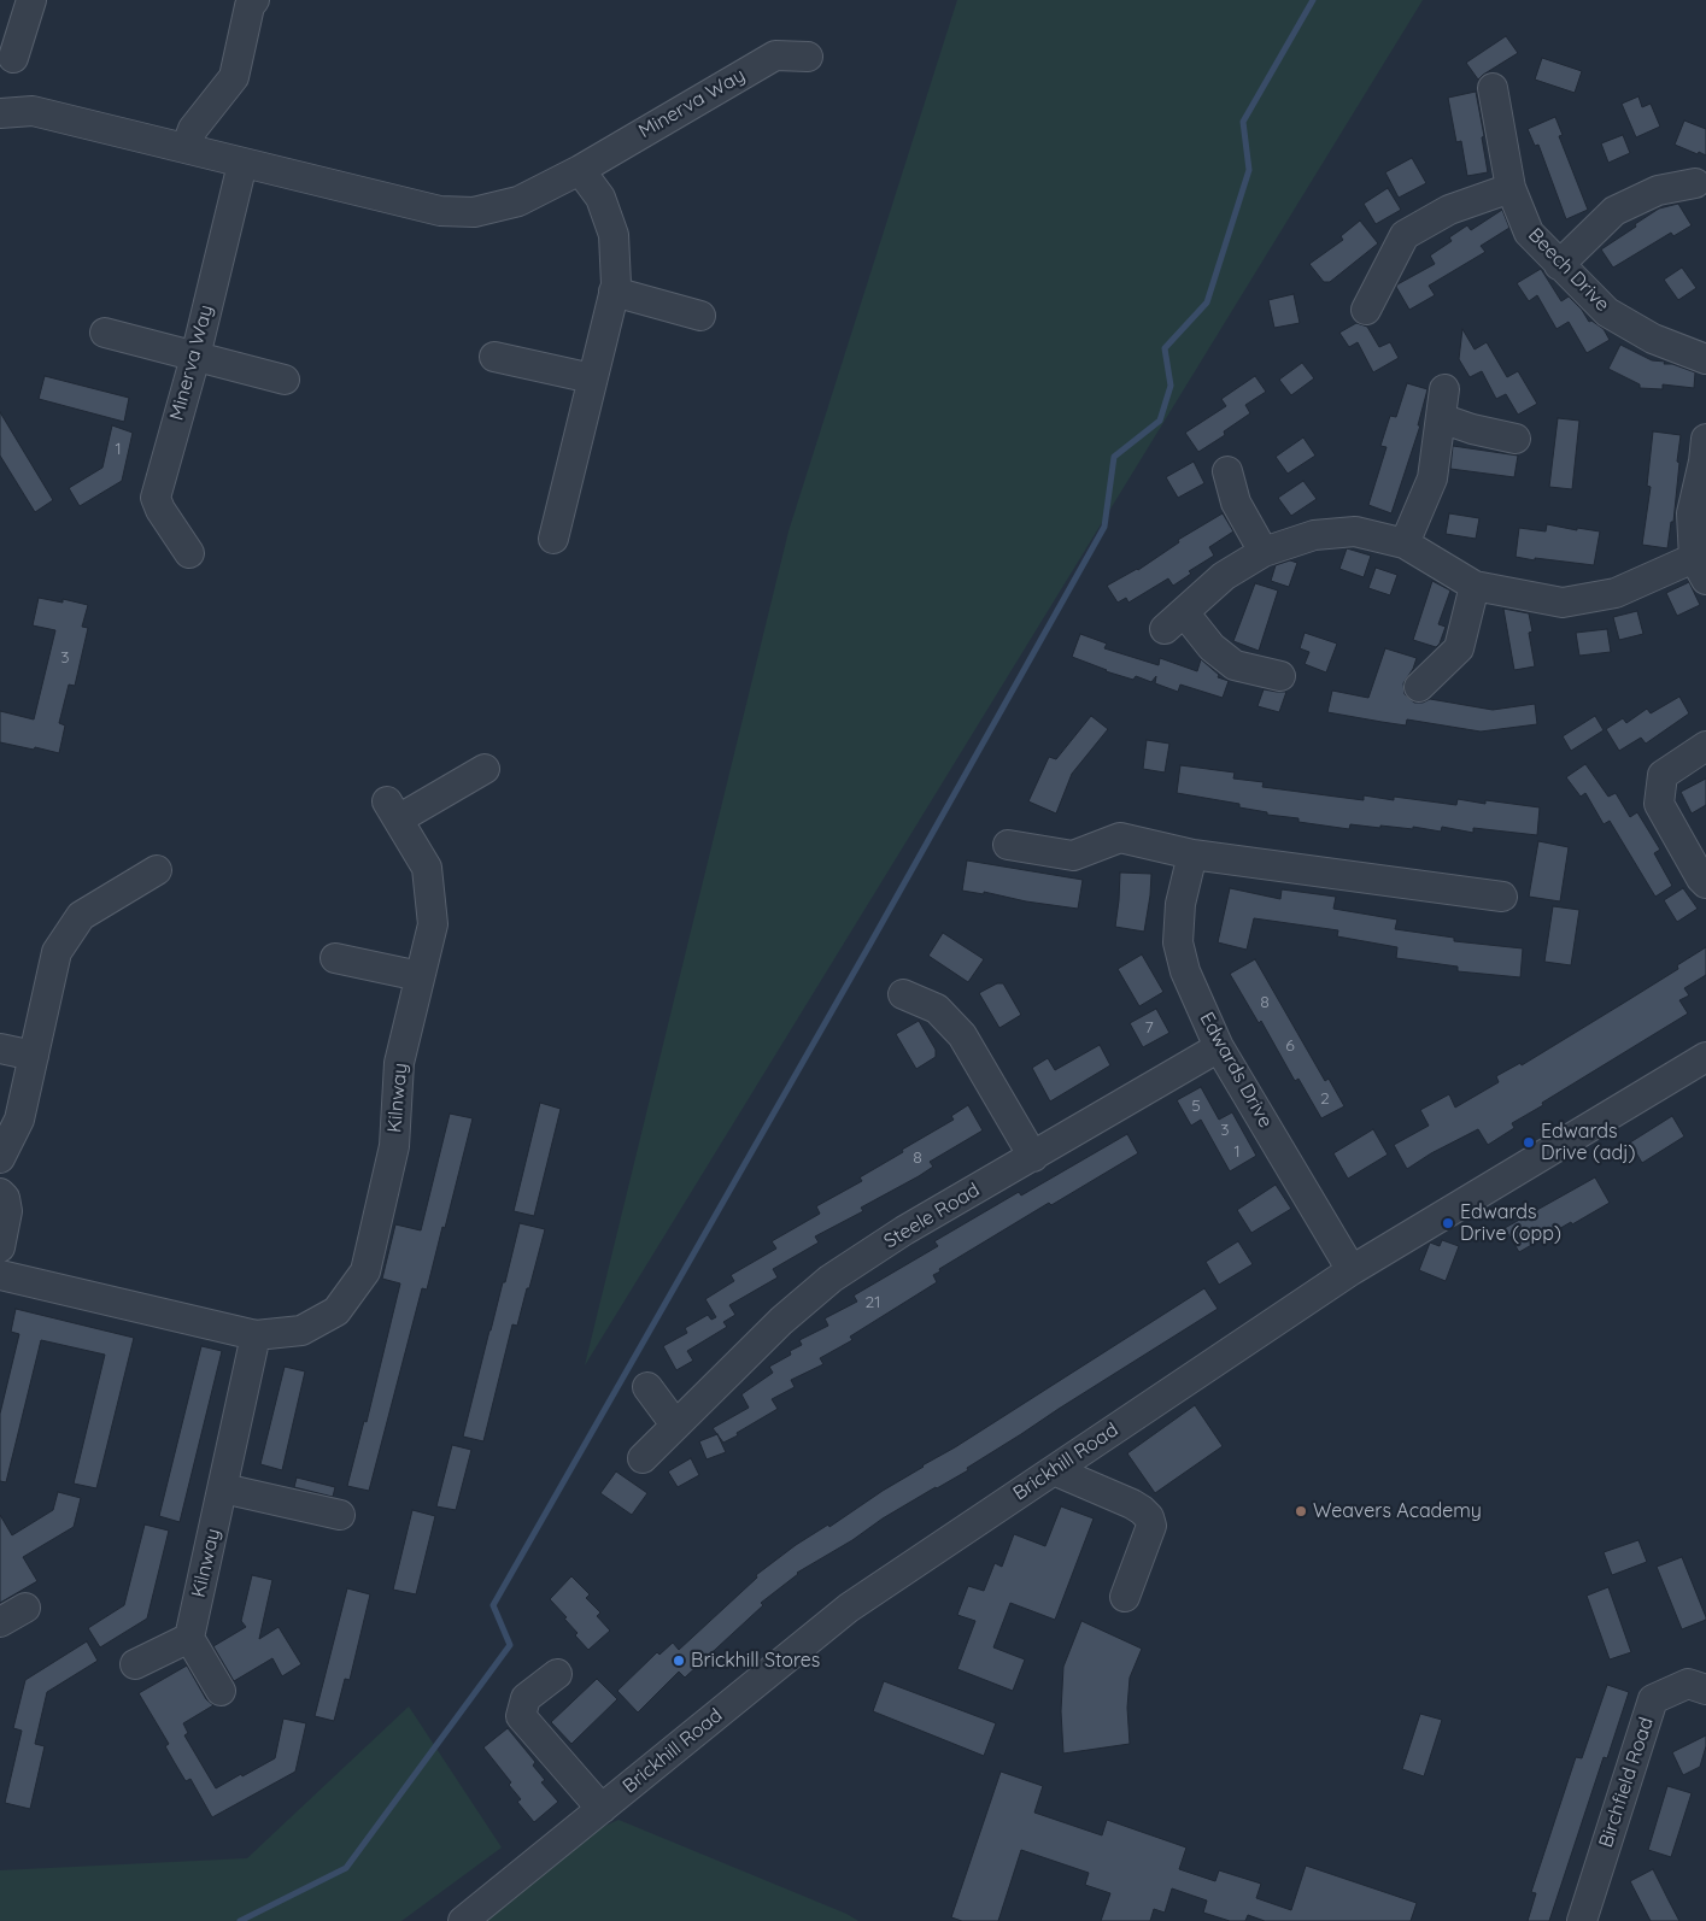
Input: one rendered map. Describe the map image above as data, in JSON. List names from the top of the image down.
{
  "streets": {
    "street": [
      "Minerva Way",
      "Beech Drive",
      "Edwards Drive",
      "Kilnway",
      "Steele Road",
      "Brickhill Road",
      "Birchfield Road"
    ]
  },
  "crossings": [
    ["Edwards Drive", "Steele Road"],
    ["Edwards Drive", "Brickhill Road"]
  ],
  "places": [
    "Edwards Drive (adj)",
    "Edwards Drive (opp)",
    "Weavers Academy",
    "Brickhill Stores"
  ],
  "house_numbers": [
    "1",
    "3",
    "8",
    "7",
    "6",
    "2",
    "5",
    "3",
    "1",
    "8",
    "21"
  ]
}
